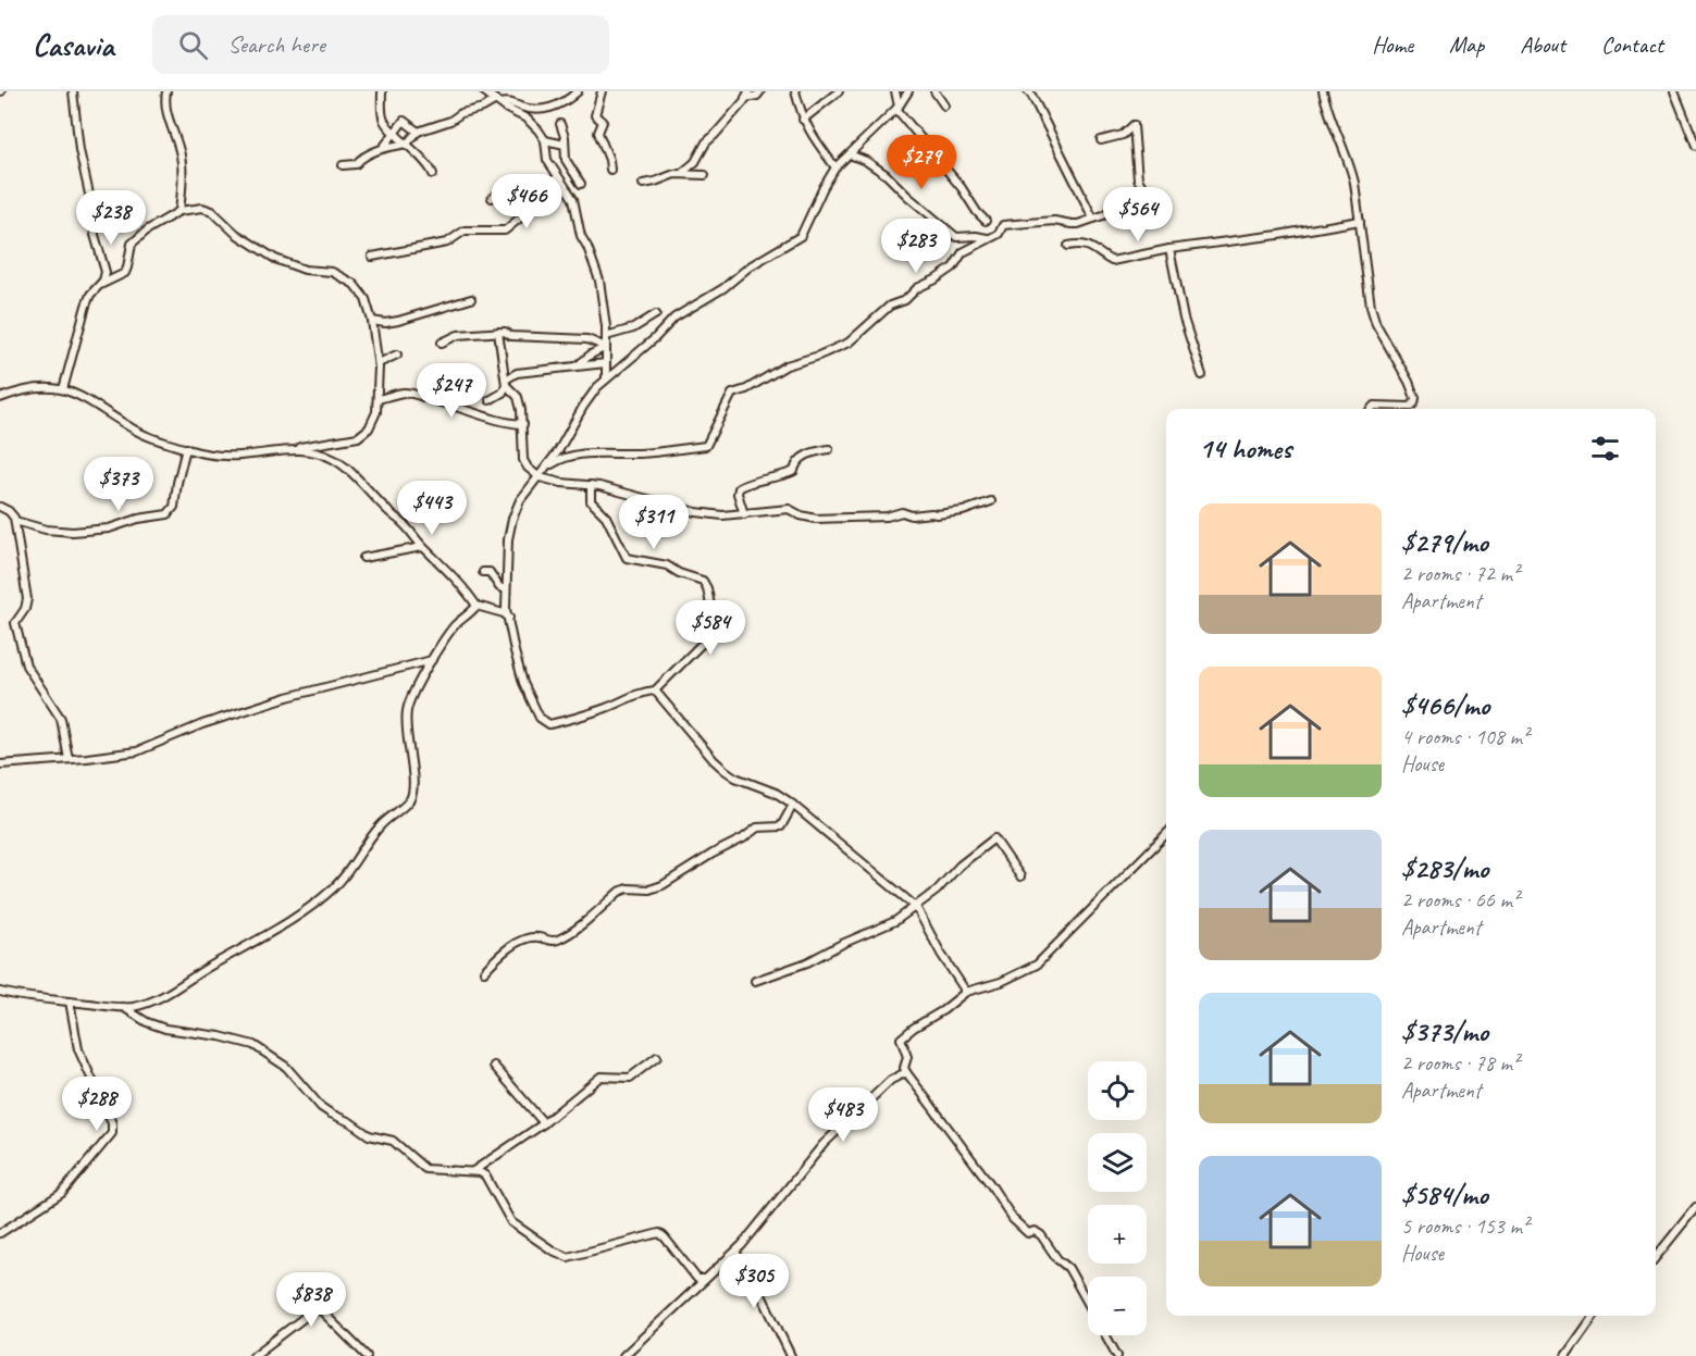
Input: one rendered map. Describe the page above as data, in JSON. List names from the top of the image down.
{
  "page": {
    "header": "Casavia",
    "search": "Search here",
    "nav": [
      "Home",
      "Map",
      "About",
      "Contact"
    ],
    "price": [
      "$279",
      "$466",
      "$564",
      "$238",
      "$283",
      "$247",
      "$373",
      "$443",
      "$311",
      "$584",
      "$288",
      "$483",
      "$305",
      "$838"
    ],
    "heading": "14 homes",
    "list": [
      {
        "name": "$279/mo",
        "note": "2 rooms · 72 m² · Apartment"
      },
      {
        "name": "$466/mo",
        "note": "4 rooms · 108 m² · House"
      },
      {
        "name": "$283/mo",
        "note": "2 rooms · 66 m² · Apartment"
      },
      {
        "name": "$373/mo",
        "note": "2 rooms · 78 m² · Apartment"
      },
      {
        "name": "$584/mo",
        "note": "5 rooms · 153 m² · House"
      }
    ],
    "map_buttons": ["+", "−"]
  }
}
